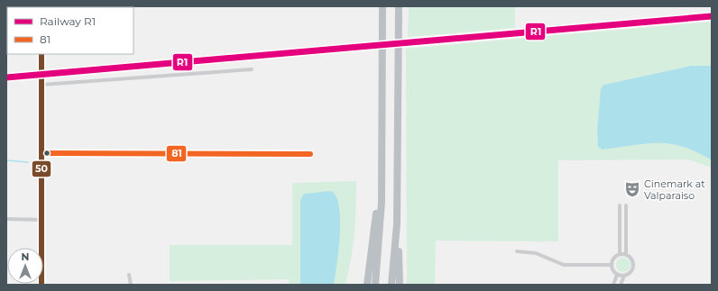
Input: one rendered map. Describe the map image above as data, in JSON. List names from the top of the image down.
{
  "places": {
    "theatre": ["Cinemark at Valparaiso"]
  },
  "lines": ["rail line R1", "transit line 50", "transit line 81"],
  "legend": ["Railway R1", "81"],
  "north": "top"
}
